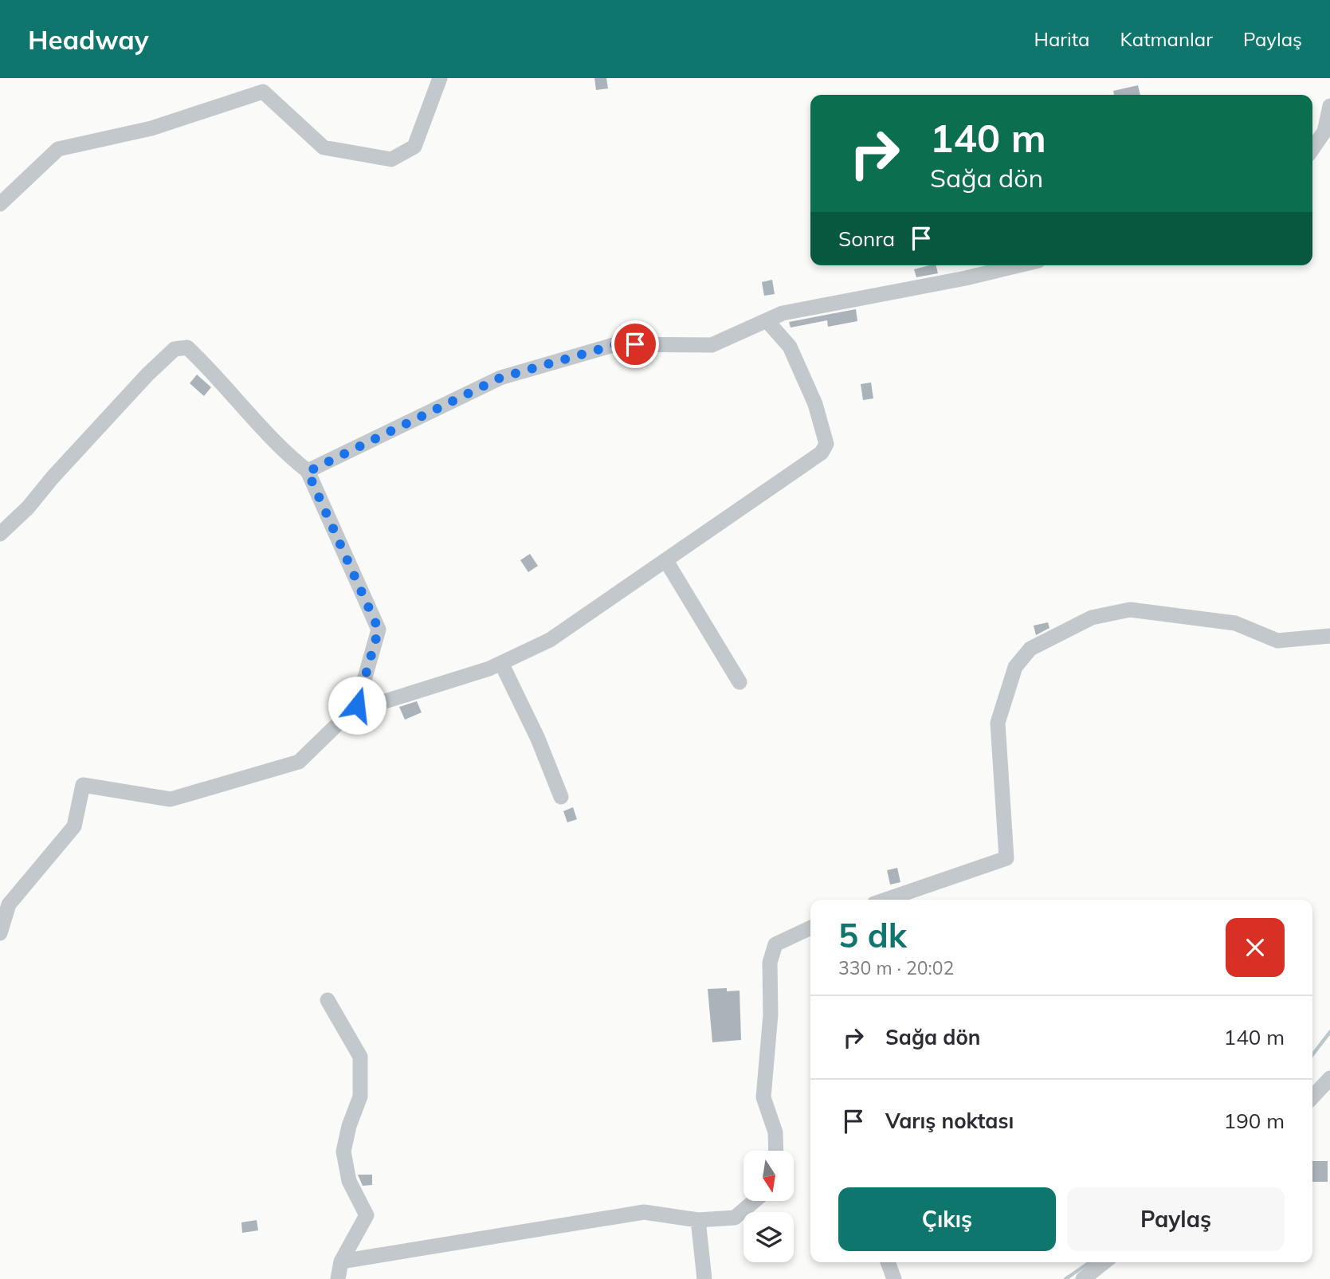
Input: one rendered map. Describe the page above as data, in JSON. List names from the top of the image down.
{
  "north": "bottom",
  "page": {
    "header": "Headway",
    "nav": ["Harita", "Katmanlar", "Paylaş"],
    "turn": ["140 m", "Sağa dön"],
    "then": "Sonra",
    "heading": ["5 dk", "330 m · 20:02"],
    "list": [
      {
        "name": "Sağa dön",
        "value": "140 m"
      },
      {
        "name": "Varış noktası",
        "value": "190 m"
      }
    ],
    "buttons": ["Çıkış", "Paylaş"]
  }
}
